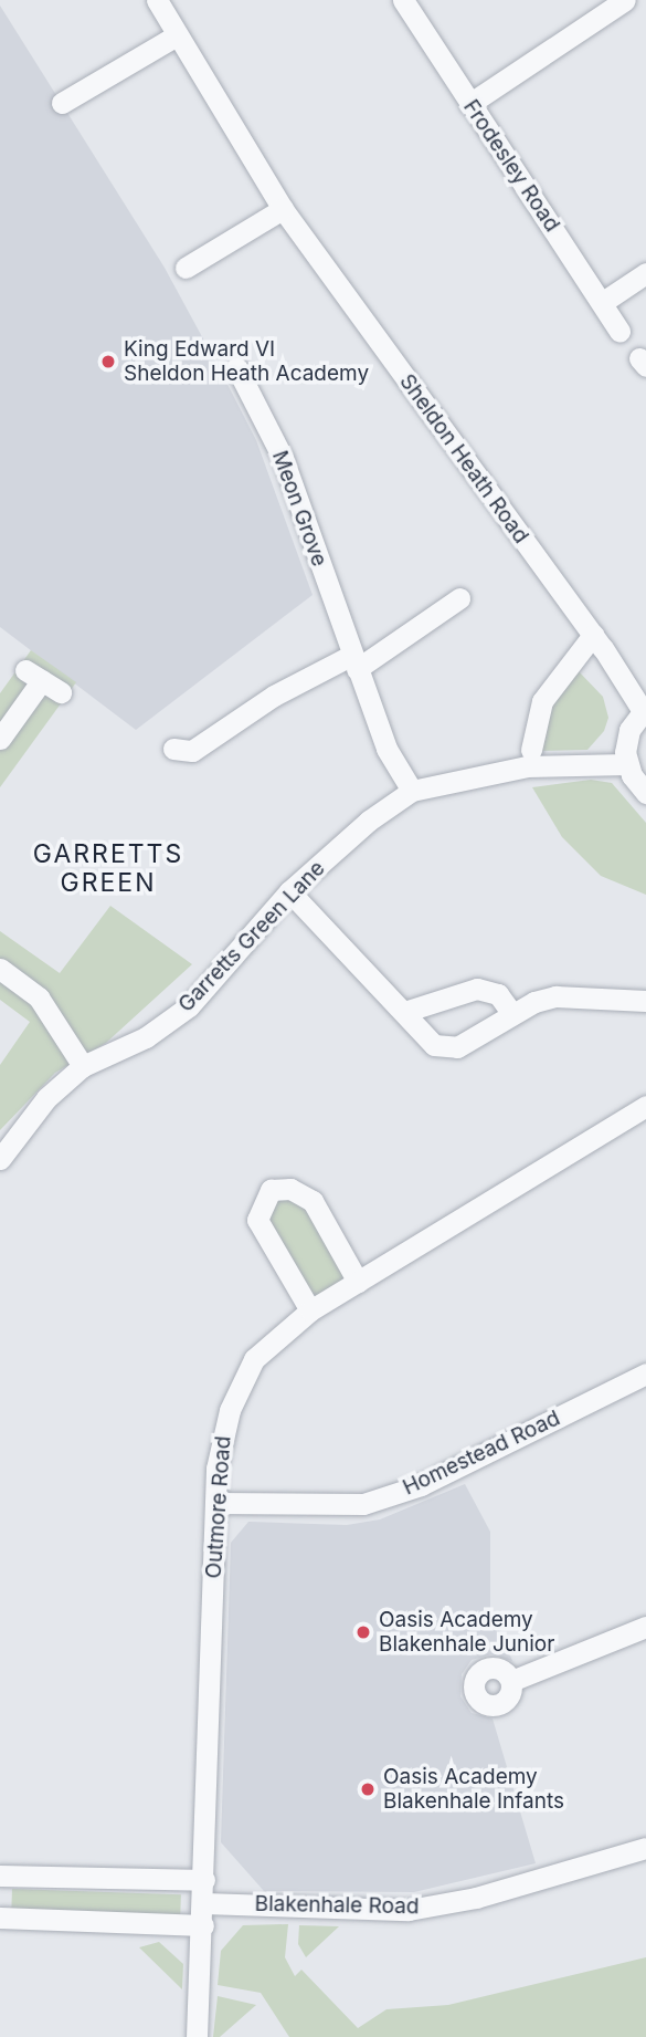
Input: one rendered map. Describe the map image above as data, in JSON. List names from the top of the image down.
{
  "streets": {
    "street": [
      "Frodesley Road",
      "Sheldon Heath Road",
      "Meon Grove",
      "Garretts Green Lane",
      "Homestead Road",
      "Outmore Road",
      "Blakenhale Road"
    ]
  },
  "crossings": [
    ["Meon Grove", "Garretts Green Lane"],
    ["Homestead Road", "Outmore Road"],
    ["Outmore Road", "Blakenhale Road"]
  ],
  "districts": ["GARRETTS GREEN"],
  "places": ["King Edward VI Sheldon Heath Academy", "Oasis Academy Blakenhale Junior", "Oasis Academy Blakenhale Infants"]
}
